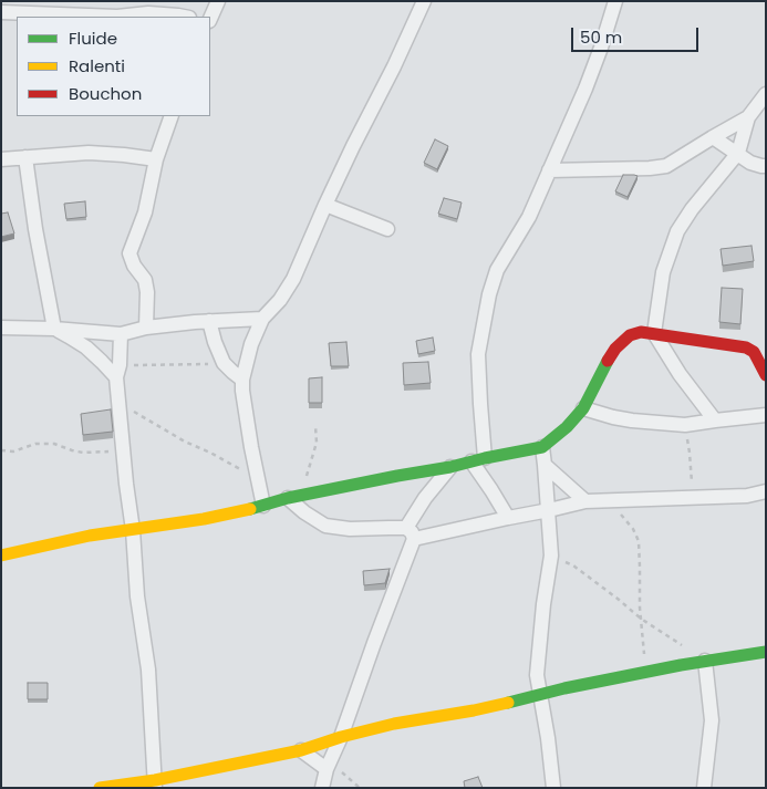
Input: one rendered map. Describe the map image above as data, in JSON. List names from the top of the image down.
{
  "legend": ["Fluide", "Ralenti", "Bouchon"],
  "scale_bar": "50 m"
}
